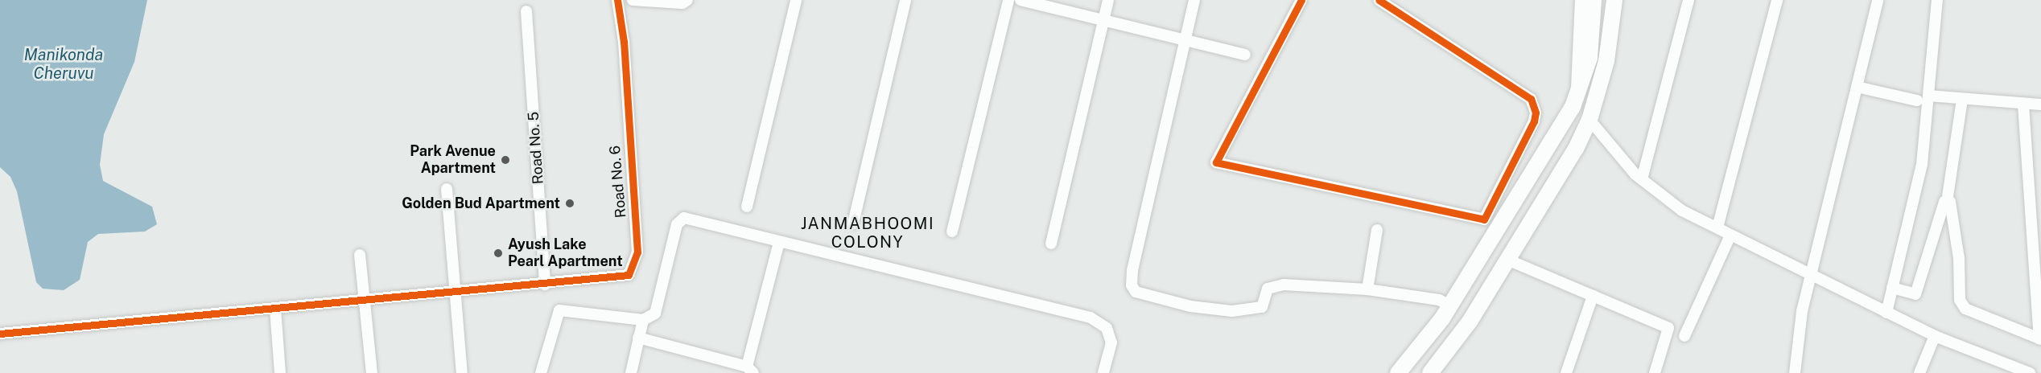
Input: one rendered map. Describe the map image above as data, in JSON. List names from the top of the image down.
{
  "streets": {
    "street": ["Road No. 5", "Road No. 6"]
  },
  "crossings": [
    ["Road No. 5", "Road No. 6"]
  ],
  "districts": ["JANMABHOOMI COLONY"],
  "water": ["Manikonda Cheruvu"],
  "places": ["Park Avenue Apartment", "Golden Bud Apartment", "Ayush Lake Pearl Apartment"]
}
